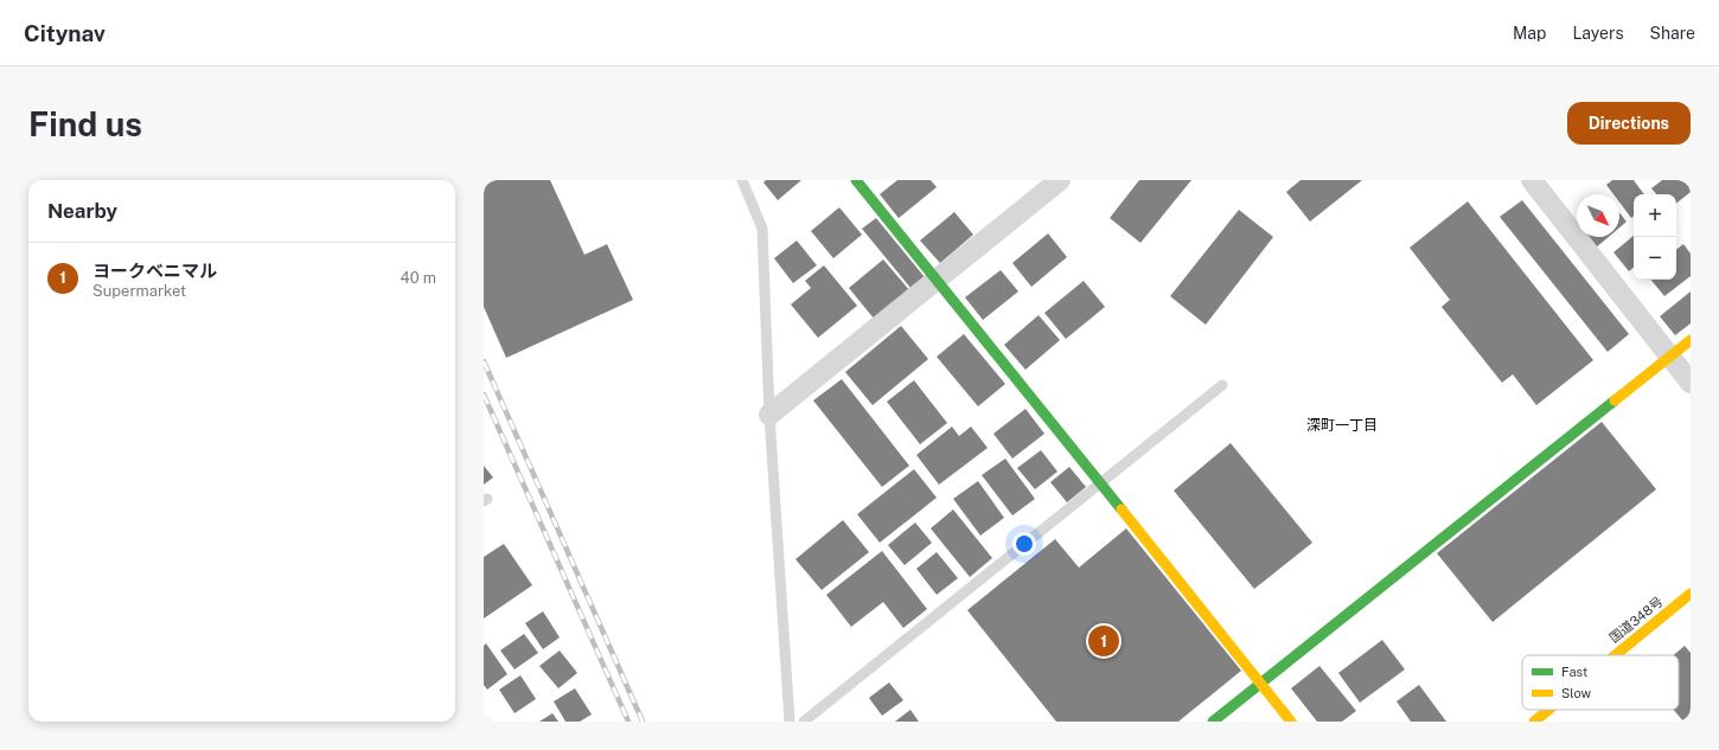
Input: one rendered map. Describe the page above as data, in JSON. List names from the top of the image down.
{
  "streets": {
    "main road": ["国道348号"]
  },
  "districts": ["深町一丁目"],
  "legend": ["Fast", "Slow"],
  "north": "bottom right",
  "page": {
    "header": "Citynav",
    "nav": ["Map", "Layers", "Share"],
    "buttons": "Directions",
    "title": "Find us",
    "heading": "Nearby",
    "map_buttons": ["+", "−"],
    "list": [
      {
        "mark": "1",
        "name": "ヨークベニマル",
        "note": "Supermarket",
        "value": "40 m"
      }
    ],
    "pins": "1"
  }
}
